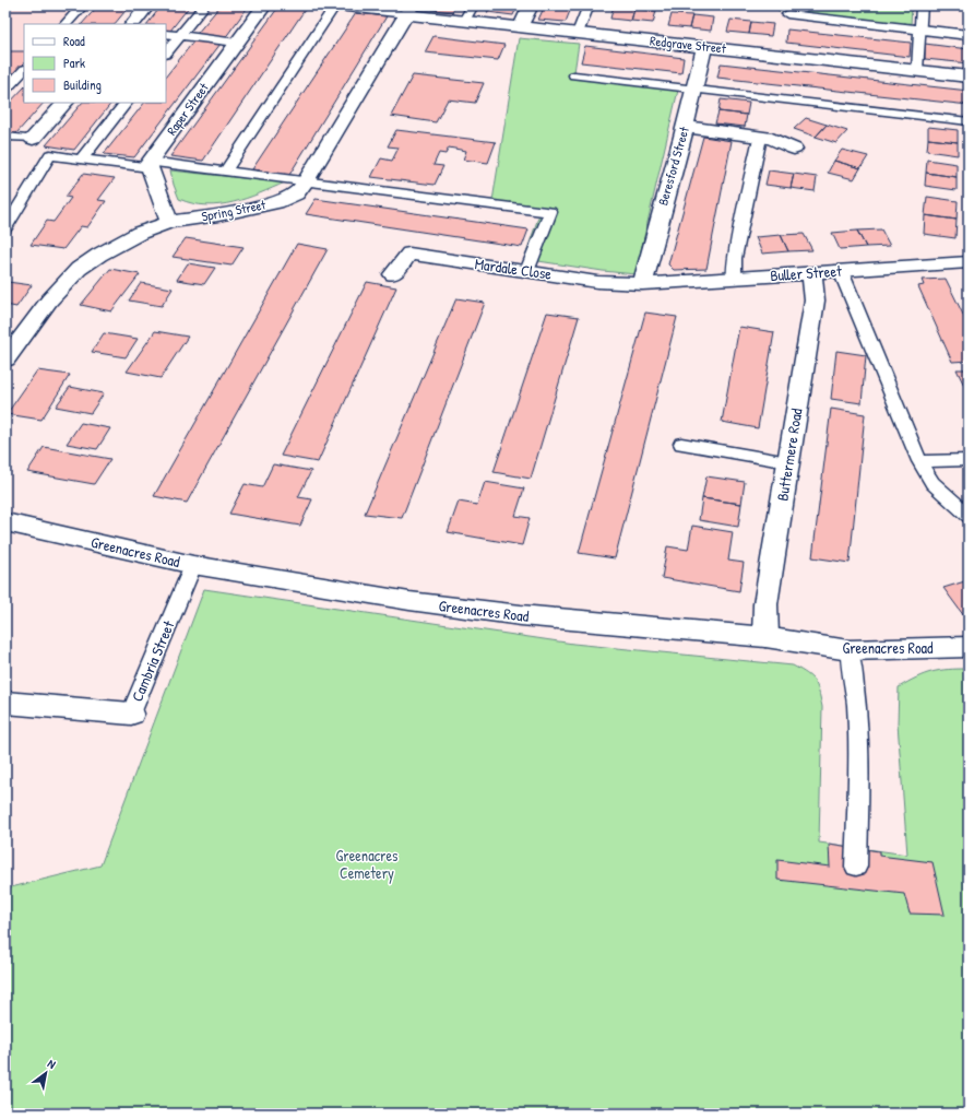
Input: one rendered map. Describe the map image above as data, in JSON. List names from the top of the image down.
{
  "streets": {
    "street": [
      "Redgrave Street",
      "Raper Street",
      "Beresford Street",
      "Spring Street",
      "Mardale Close",
      "Buller Street",
      "Buttermere Road",
      "Greenacres Road",
      "Cambria Street"
    ]
  },
  "crossings": [
    ["Redgrave Street", "Beresford Street"],
    ["Redgrave Street", "Spring Street"],
    ["Beresford Street", "Mardale Close"],
    ["Beresford Street", "Buller Street"],
    ["Mardale Close", "Buller Street"],
    ["Buller Street", "Buttermere Road"],
    ["Buttermere Road", "Greenacres Road"],
    ["Greenacres Road", "Cambria Street"]
  ],
  "parks": ["Greenacres Cemetery"],
  "legend": ["Road", "Park", "Building"],
  "north": "top right"
}
